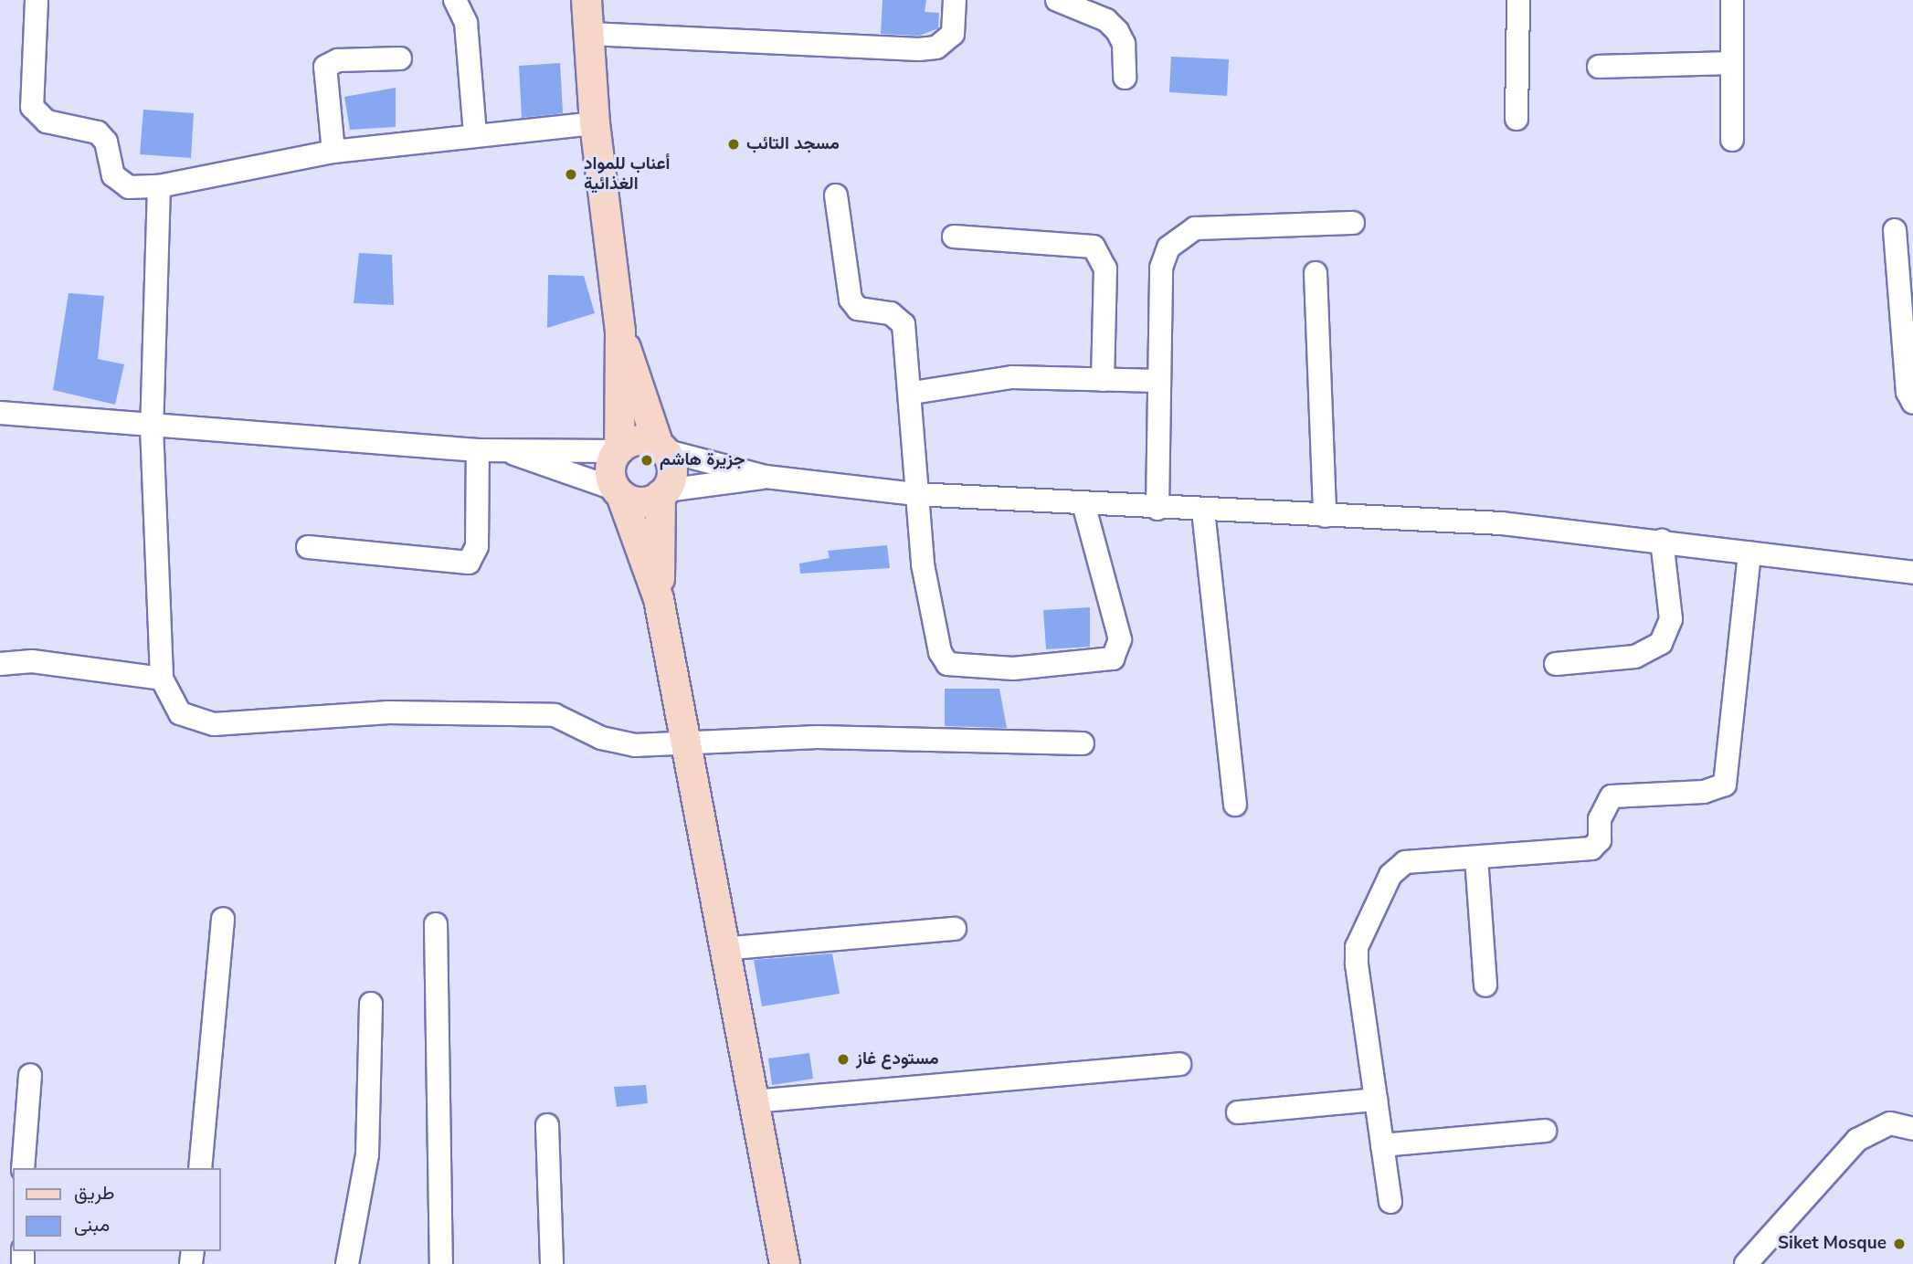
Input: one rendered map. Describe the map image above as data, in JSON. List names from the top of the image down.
{
  "places": [
    "مسجد التائب",
    "أعناب للمواد الغذائية",
    "جزيرة هاشم",
    "مستودع غاز",
    "Siket Mosque"
  ],
  "legend": ["طريق", "مبنى"]
}
